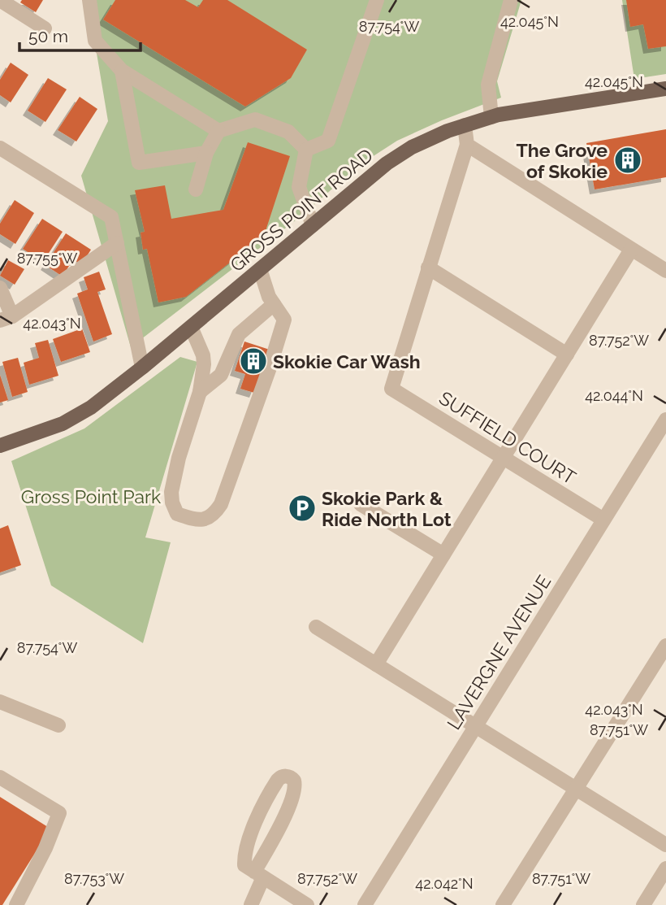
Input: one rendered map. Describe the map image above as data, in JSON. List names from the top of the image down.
{
  "streets": {
    "main road": ["GROSS POINT ROAD"],
    "street": ["SUFFIELD COURT", "LAVERGNE AVENUE"]
  },
  "crossings": [
    ["SUFFIELD COURT", "LAVERGNE AVENUE"]
  ],
  "parks": ["Gross Point Park"],
  "places": {
    "building": ["The Grove of Skokie", "Skokie Car Wash"],
    "parking": ["Skokie Park & Ride North Lot"]
  },
  "scale_bar": "50 m",
  "coordinates": [
    "42.045°N",
    "87.754°W",
    "87.755°W",
    "42.043°N",
    "87.752°W",
    "42.044°N",
    "87.751°W",
    "87.753°W",
    "42.042°N"
  ]
}
